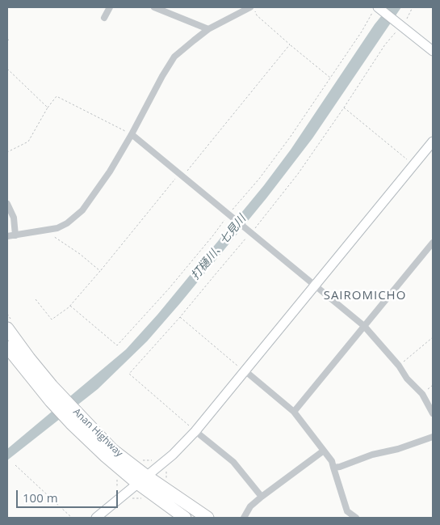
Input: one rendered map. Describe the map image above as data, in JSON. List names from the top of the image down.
{
  "streets": {
    "highway": ["Anan Highway"]
  },
  "districts": ["SAIROMICHO"],
  "water": ["打樋川、七見川"],
  "scale_bar": "100 m"
}
